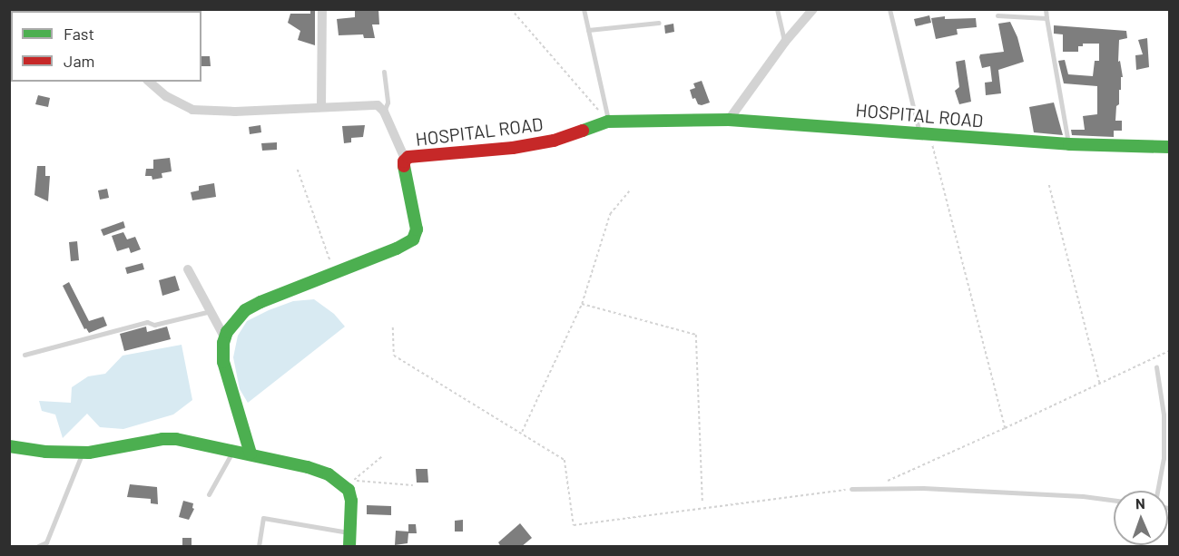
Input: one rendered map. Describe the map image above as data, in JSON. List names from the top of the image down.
{
  "streets": {
    "street": ["HOSPITAL ROAD"]
  },
  "legend": ["Fast", "Jam"],
  "north": "top"
}
